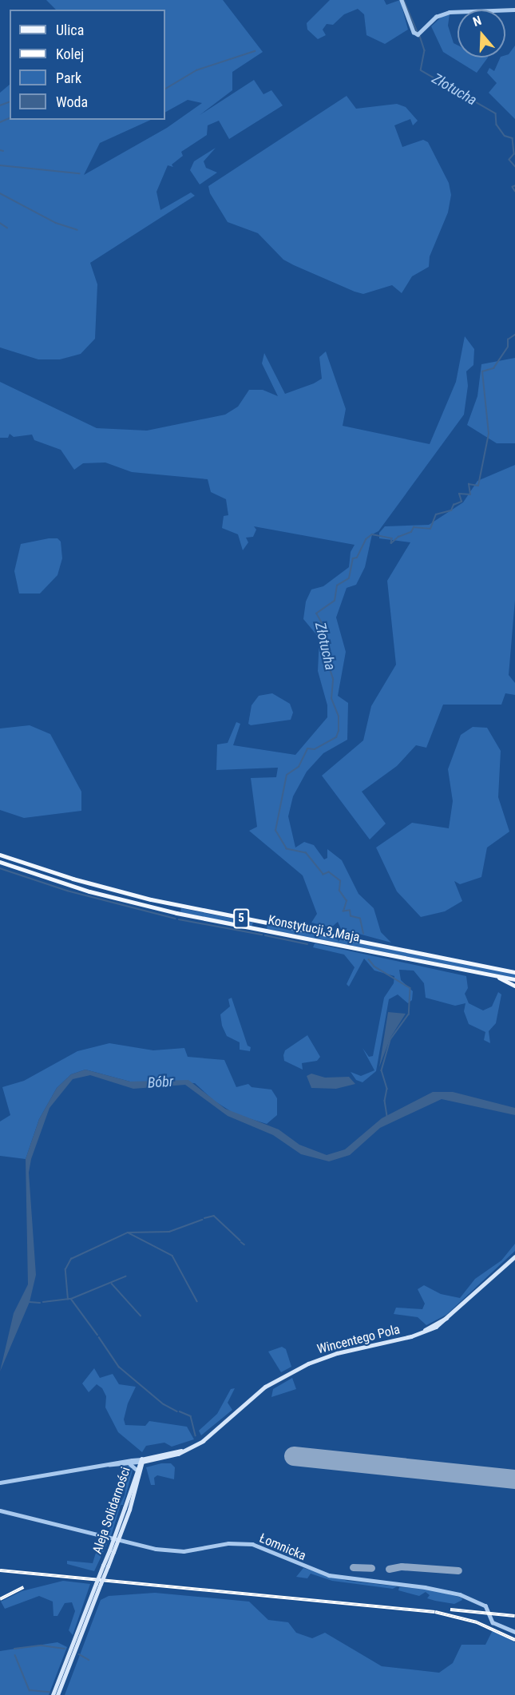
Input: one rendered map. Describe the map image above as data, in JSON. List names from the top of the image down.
{
  "streets": {
    "main road": [
      "5",
      "Konstytucji 3 Maja",
      "Wincentego Pola",
      "Aleja Solidarności"
    ],
    "street": ["Łomnicka"]
  },
  "crossings": [
    ["Wincentego Pola", "Aleja Solidarności"]
  ],
  "water": ["Złotucha", "Bóbr"],
  "legend": [
    "Ulica",
    "Kolej",
    "Park",
    "Woda"
  ],
  "north": "top"
}
